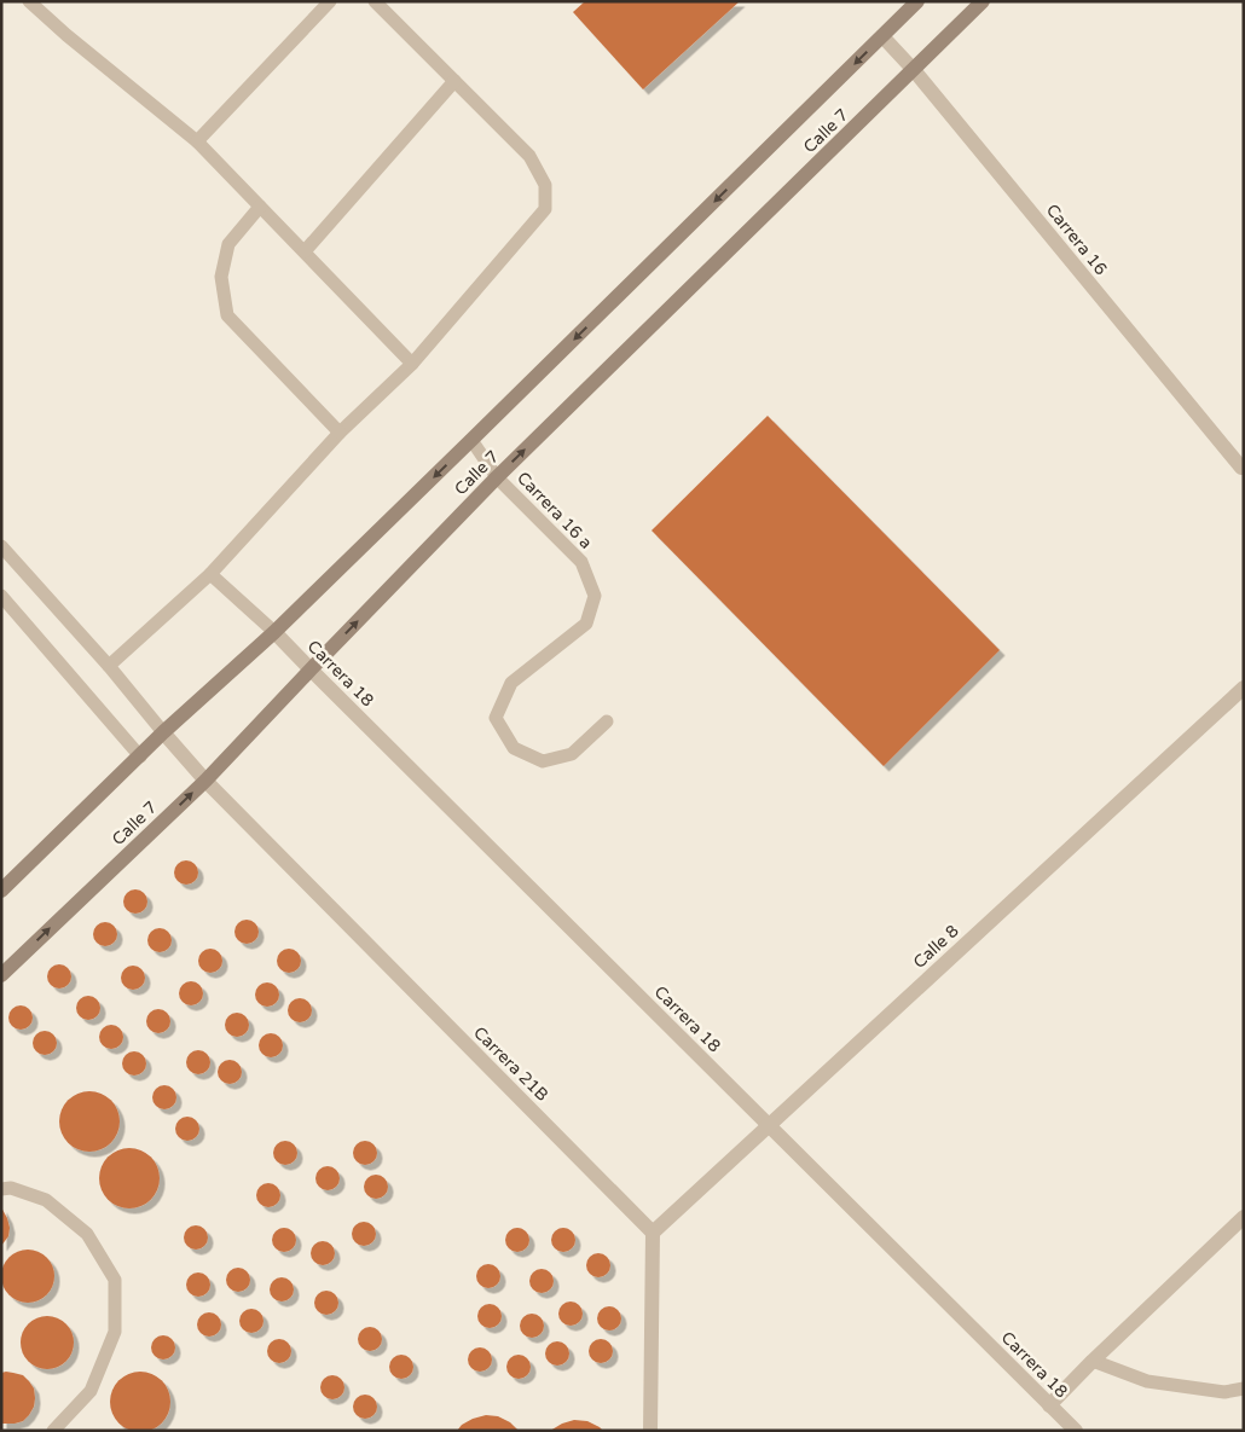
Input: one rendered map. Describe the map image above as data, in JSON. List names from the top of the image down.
{
  "streets": {
    "main road": ["Calle 7"],
    "street": [
      "Carrera 16",
      "Carrera 18",
      "Calle 8",
      "Carrera 21B"
    ],
    "lane": ["Carrera 16 a"]
  },
  "crossings": [
    ["Calle 7", "Carrera 16"],
    ["Calle 7", "Carrera 16 a"],
    ["Calle 7", "Carrera 18"],
    ["Calle 7", "Carrera 21B"],
    ["Carrera 18", "Calle 8"],
    ["Calle 8", "Carrera 21B"]
  ]
}
